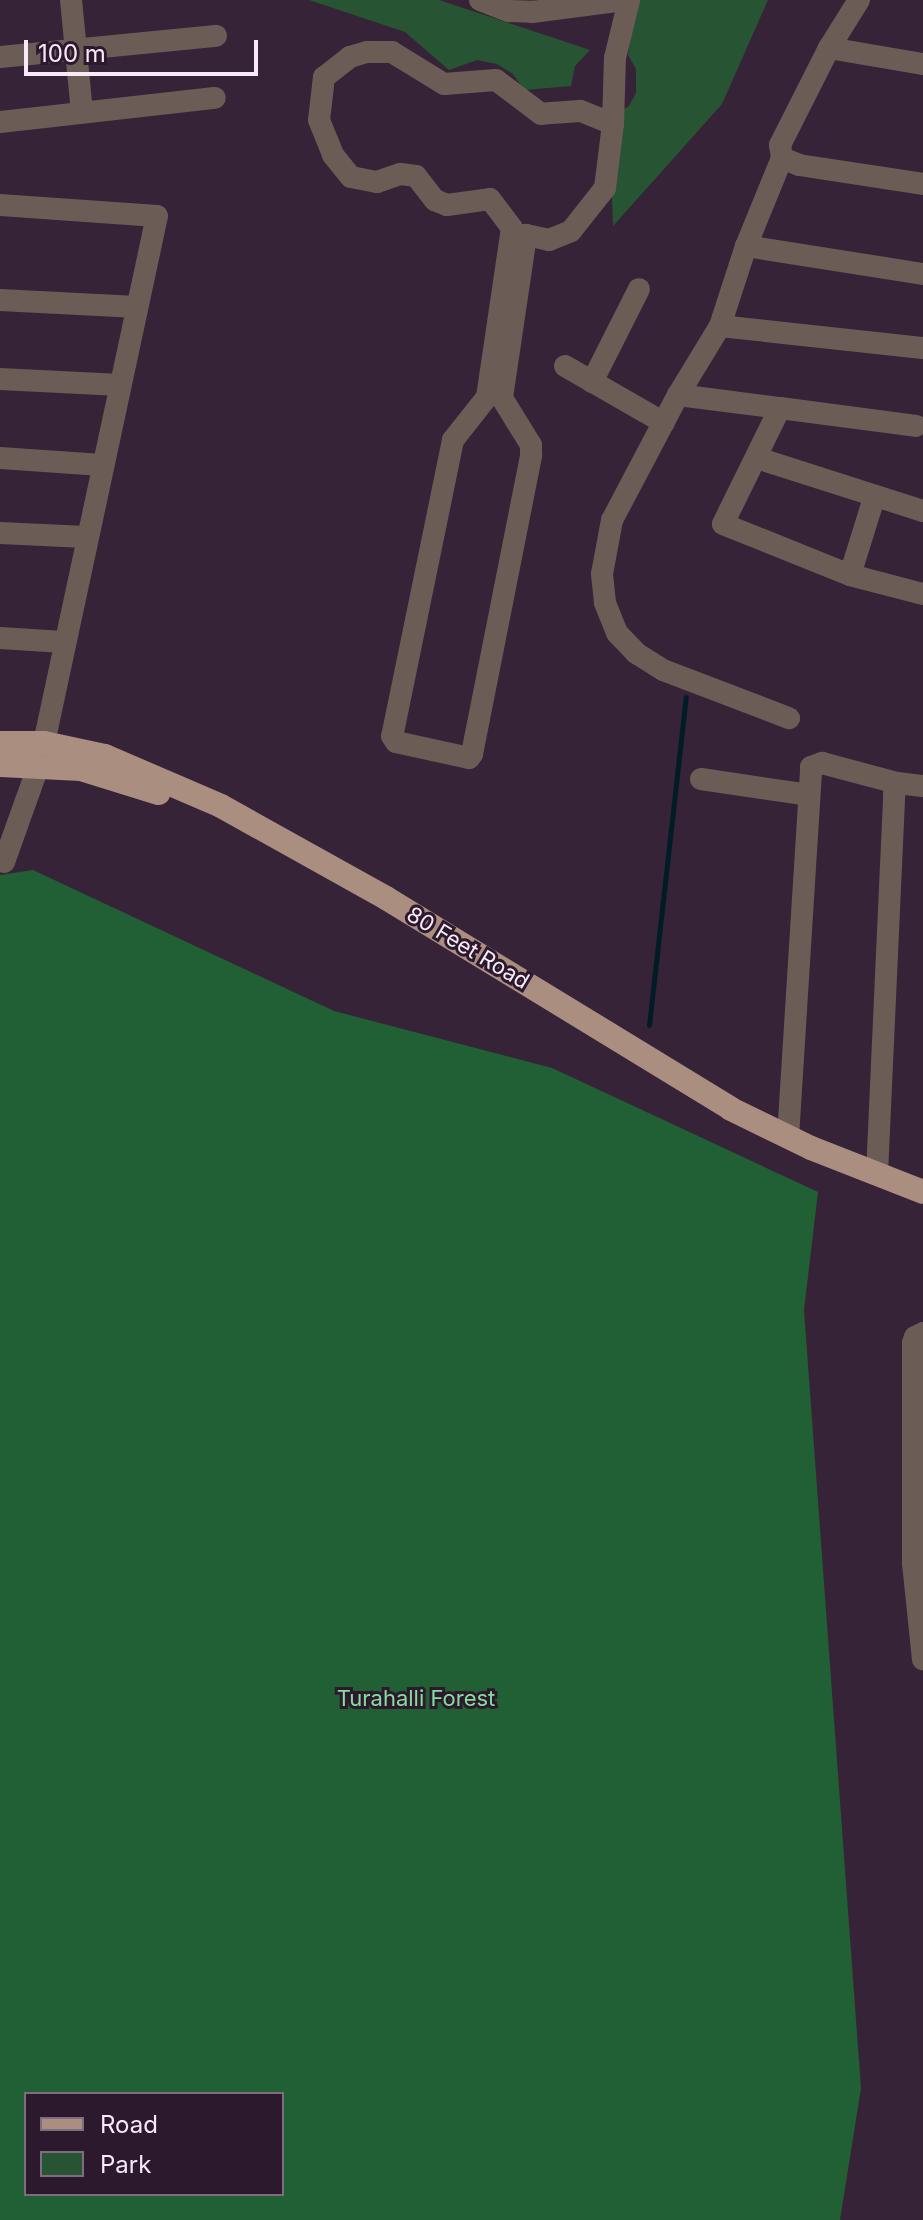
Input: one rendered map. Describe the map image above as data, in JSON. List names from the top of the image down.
{
  "streets": {
    "main road": ["80 Feet Road"]
  },
  "parks": ["Turahalli Forest"],
  "legend": ["Road", "Park"],
  "scale_bar": "100 m"
}
